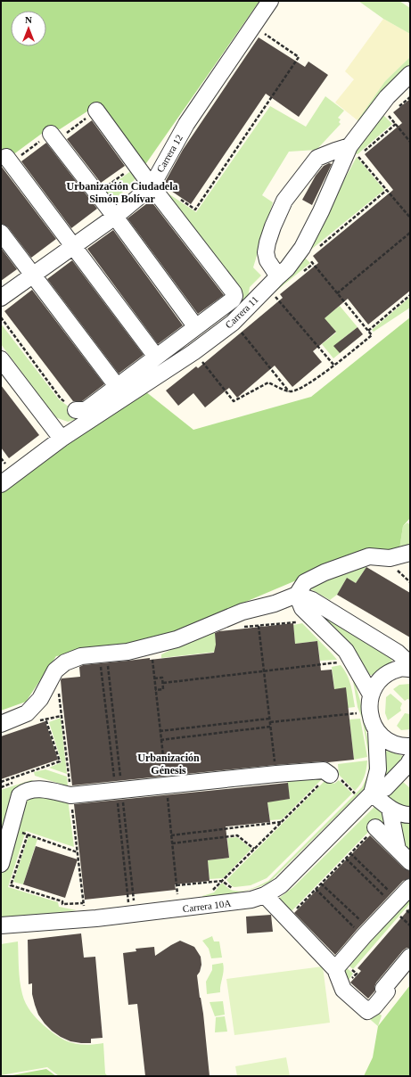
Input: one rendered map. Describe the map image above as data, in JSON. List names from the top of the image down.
{
  "streets": {
    "street": ["Carrera 12", "Carrera 11", "Carrera 10A"]
  },
  "districts": ["Urbanización Ciudadela Simón Bolívar", "Urbanización Génesis"],
  "north": "top"
}
